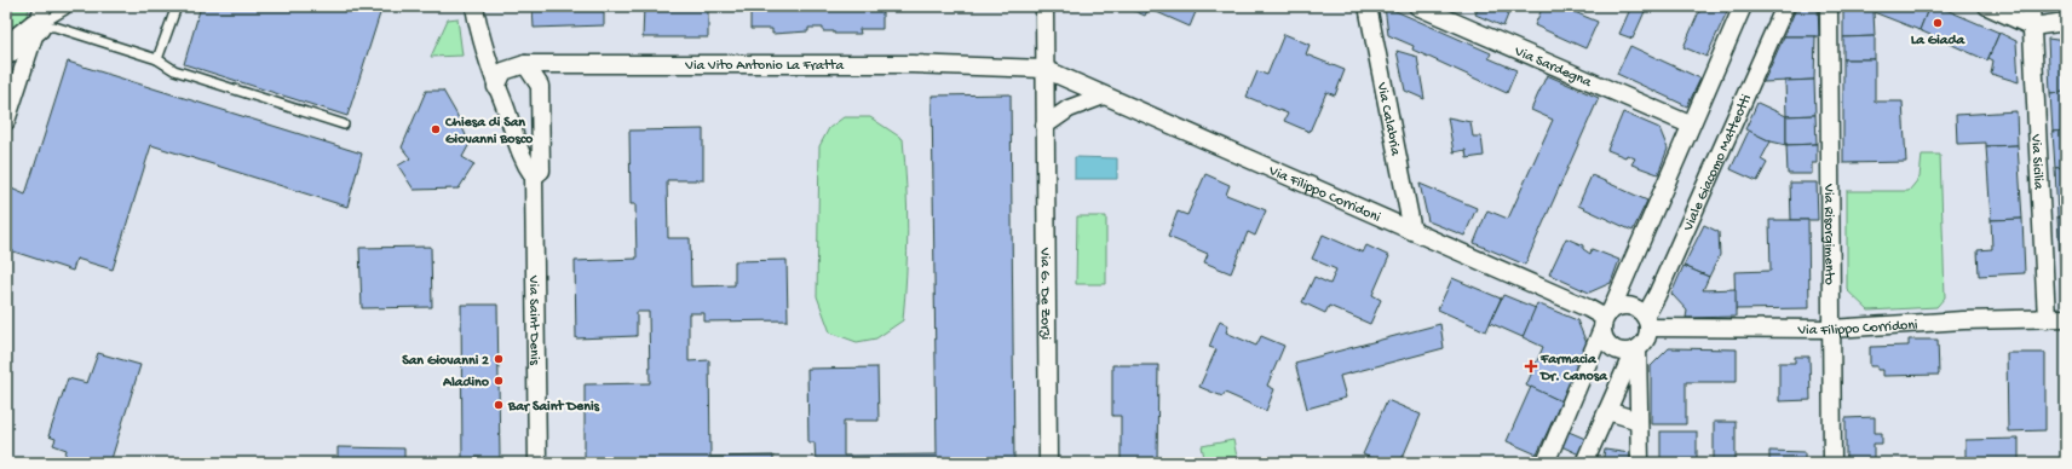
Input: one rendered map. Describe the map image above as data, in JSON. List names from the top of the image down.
{
  "streets": {
    "street": [
      "Via Vito Antonio La Fratta",
      "Via Sardegna",
      "Via Calabria",
      "Viale Giacomo Matteotti",
      "Via Sicilia",
      "Via Filippo Corridoni",
      "Via Risorgimento",
      "Via G. De Zorzi",
      "Via Saint Denis"
    ]
  },
  "crossings": [
    ["Via Vito Antonio La Fratta", "Via Filippo Corridoni"],
    ["Via Vito Antonio La Fratta", "Via G. De Zorzi"],
    ["Via Calabria", "Via Filippo Corridoni"],
    ["Viale Giacomo Matteotti", "Via Filippo Corridoni"],
    ["Via Sicilia", "Via Filippo Corridoni"],
    ["Via Filippo Corridoni", "Via Risorgimento"],
    ["Via Filippo Corridoni", "Via G. De Zorzi"]
  ],
  "places": {
    "other": [
      "La Giada",
      "Chiesa di San Giovanni Bosco",
      "San Giovanni 2",
      "Aladino",
      "Bar Saint Denis"
    ],
    "health": ["Farmacia Dr. Canosa"]
  }
}
